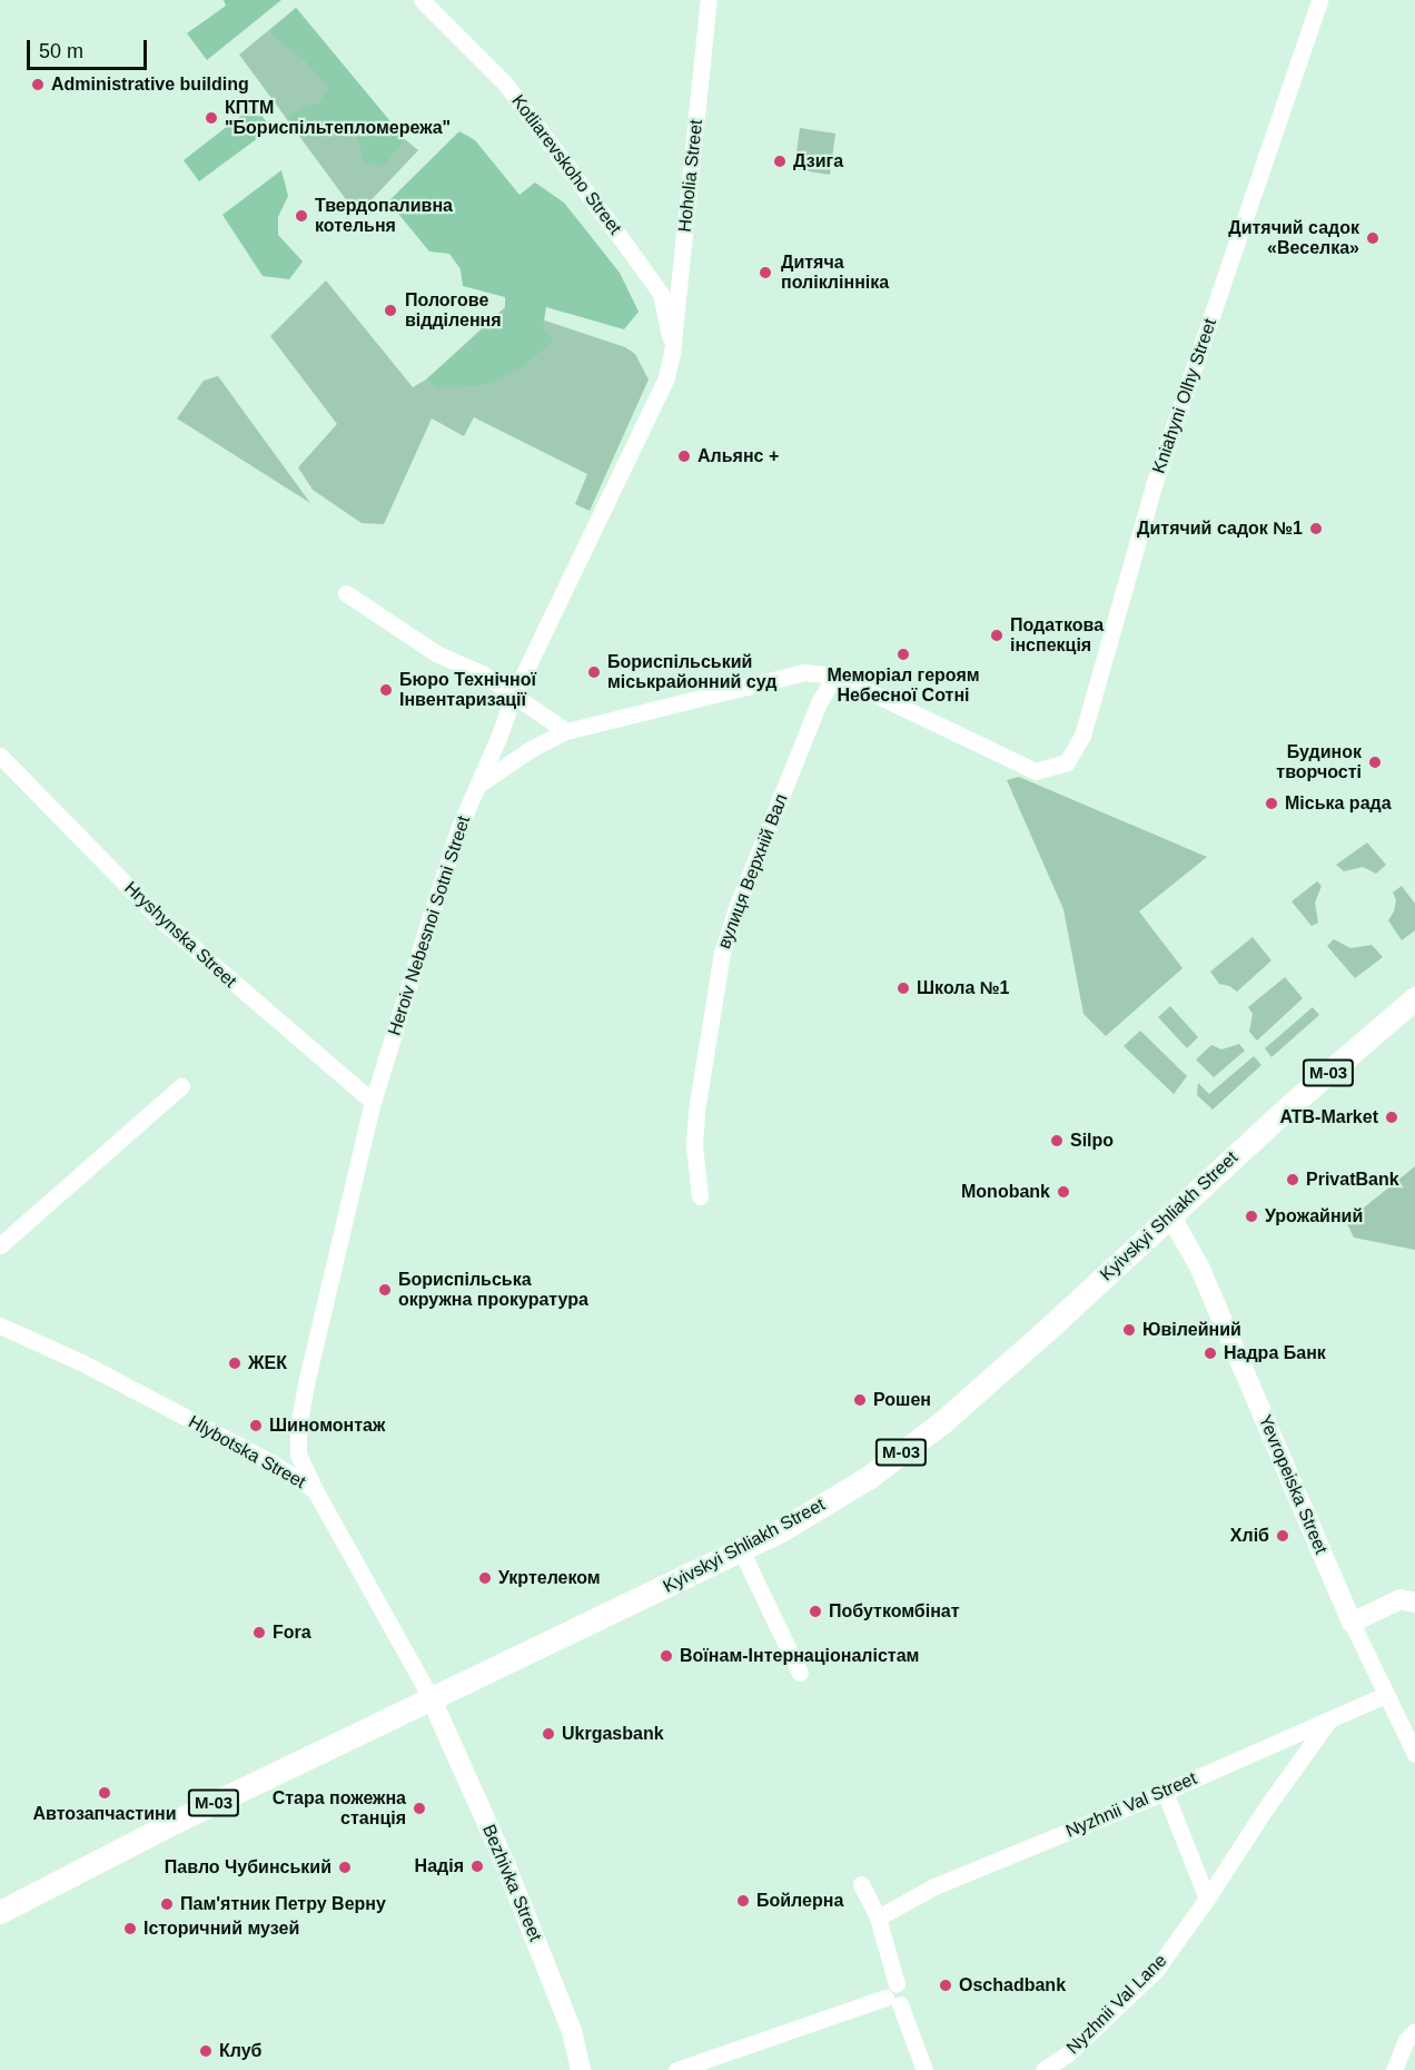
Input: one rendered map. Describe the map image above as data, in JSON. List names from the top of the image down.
{
  "streets": {
    "highway": ["М-03", "Kyivskyi Shliakh Street"],
    "main road": ["Yevropeiska Street", "Bezhivka Street"],
    "street": [
      "Kotliarevskoho Street",
      "Hoholia Street",
      "Kniahyni Olhy Street",
      "вулиця Верхній Вал",
      "Heroiv Nebesnoi Sotni Street",
      "Hryshynska Street",
      "Hlybotska Street",
      "Nyzhnii Val Street",
      "Nyzhnii Val Lane"
    ]
  },
  "crossings": [
    ["Kotliarevskoho Street", "Hoholia Street"],
    ["Kotliarevskoho Street", "Heroiv Nebesnoi Sotni Street"],
    ["Hoholia Street", "Heroiv Nebesnoi Sotni Street"],
    ["Kniahyni Olhy Street", "вулиця Верхній Вал"],
    ["Heroiv Nebesnoi Sotni Street", "Hryshynska Street"],
    ["Heroiv Nebesnoi Sotni Street", "Hlybotska Street"],
    ["Kyivskyi Shliakh Street", "Hlybotska Street"],
    ["Kyivskyi Shliakh Street", "Yevropeiska Street"],
    ["Kyivskyi Shliakh Street", "Bezhivka Street"],
    ["Hlybotska Street", "Bezhivka Street"],
    ["Yevropeiska Street", "Nyzhnii Val Street"],
    ["Nyzhnii Val Street", "Nyzhnii Val Lane"]
  ],
  "places": [
    "Administrative building",
    "КПТМ \"Бориспільтепломережа\"",
    "Дзига",
    "Твердопаливна котельня",
    "Дитячий садок «Веселка»",
    "Дитяча поліклінніка",
    "Пологове відділення",
    "Альянс +",
    "Дитячий садок №1",
    "Податкова інспекція",
    "Меморіал героям Небесної Сотні",
    "Бориспільський міськрайонний суд",
    "Бюро Технічної Інвентаризації",
    "Будинок творчості",
    "Міська рада",
    "Школа №1",
    "ATB-Market",
    "Silpo",
    "PrivatBank",
    "Monobank",
    "Урожайний",
    "Бориспільська окружна прокуратура",
    "Ювілейний",
    "Надра Банк",
    "ЖЕК",
    "Рошен",
    "Шиномонтаж",
    "Хліб",
    "Укртелеком",
    "Побуткомбінат",
    "Fora",
    "Воїнам-Інтернаціоналістам",
    "Ukrgasbank",
    "Автозапчастини",
    "Стара пожежна станція",
    "Надія",
    "Павло Чубинський",
    "Бойлерна",
    "Пам'ятник Петру Верну",
    "Історичний музей",
    "Oschadbank",
    "Клуб"
  ],
  "scale_bar": "50 m"
}
